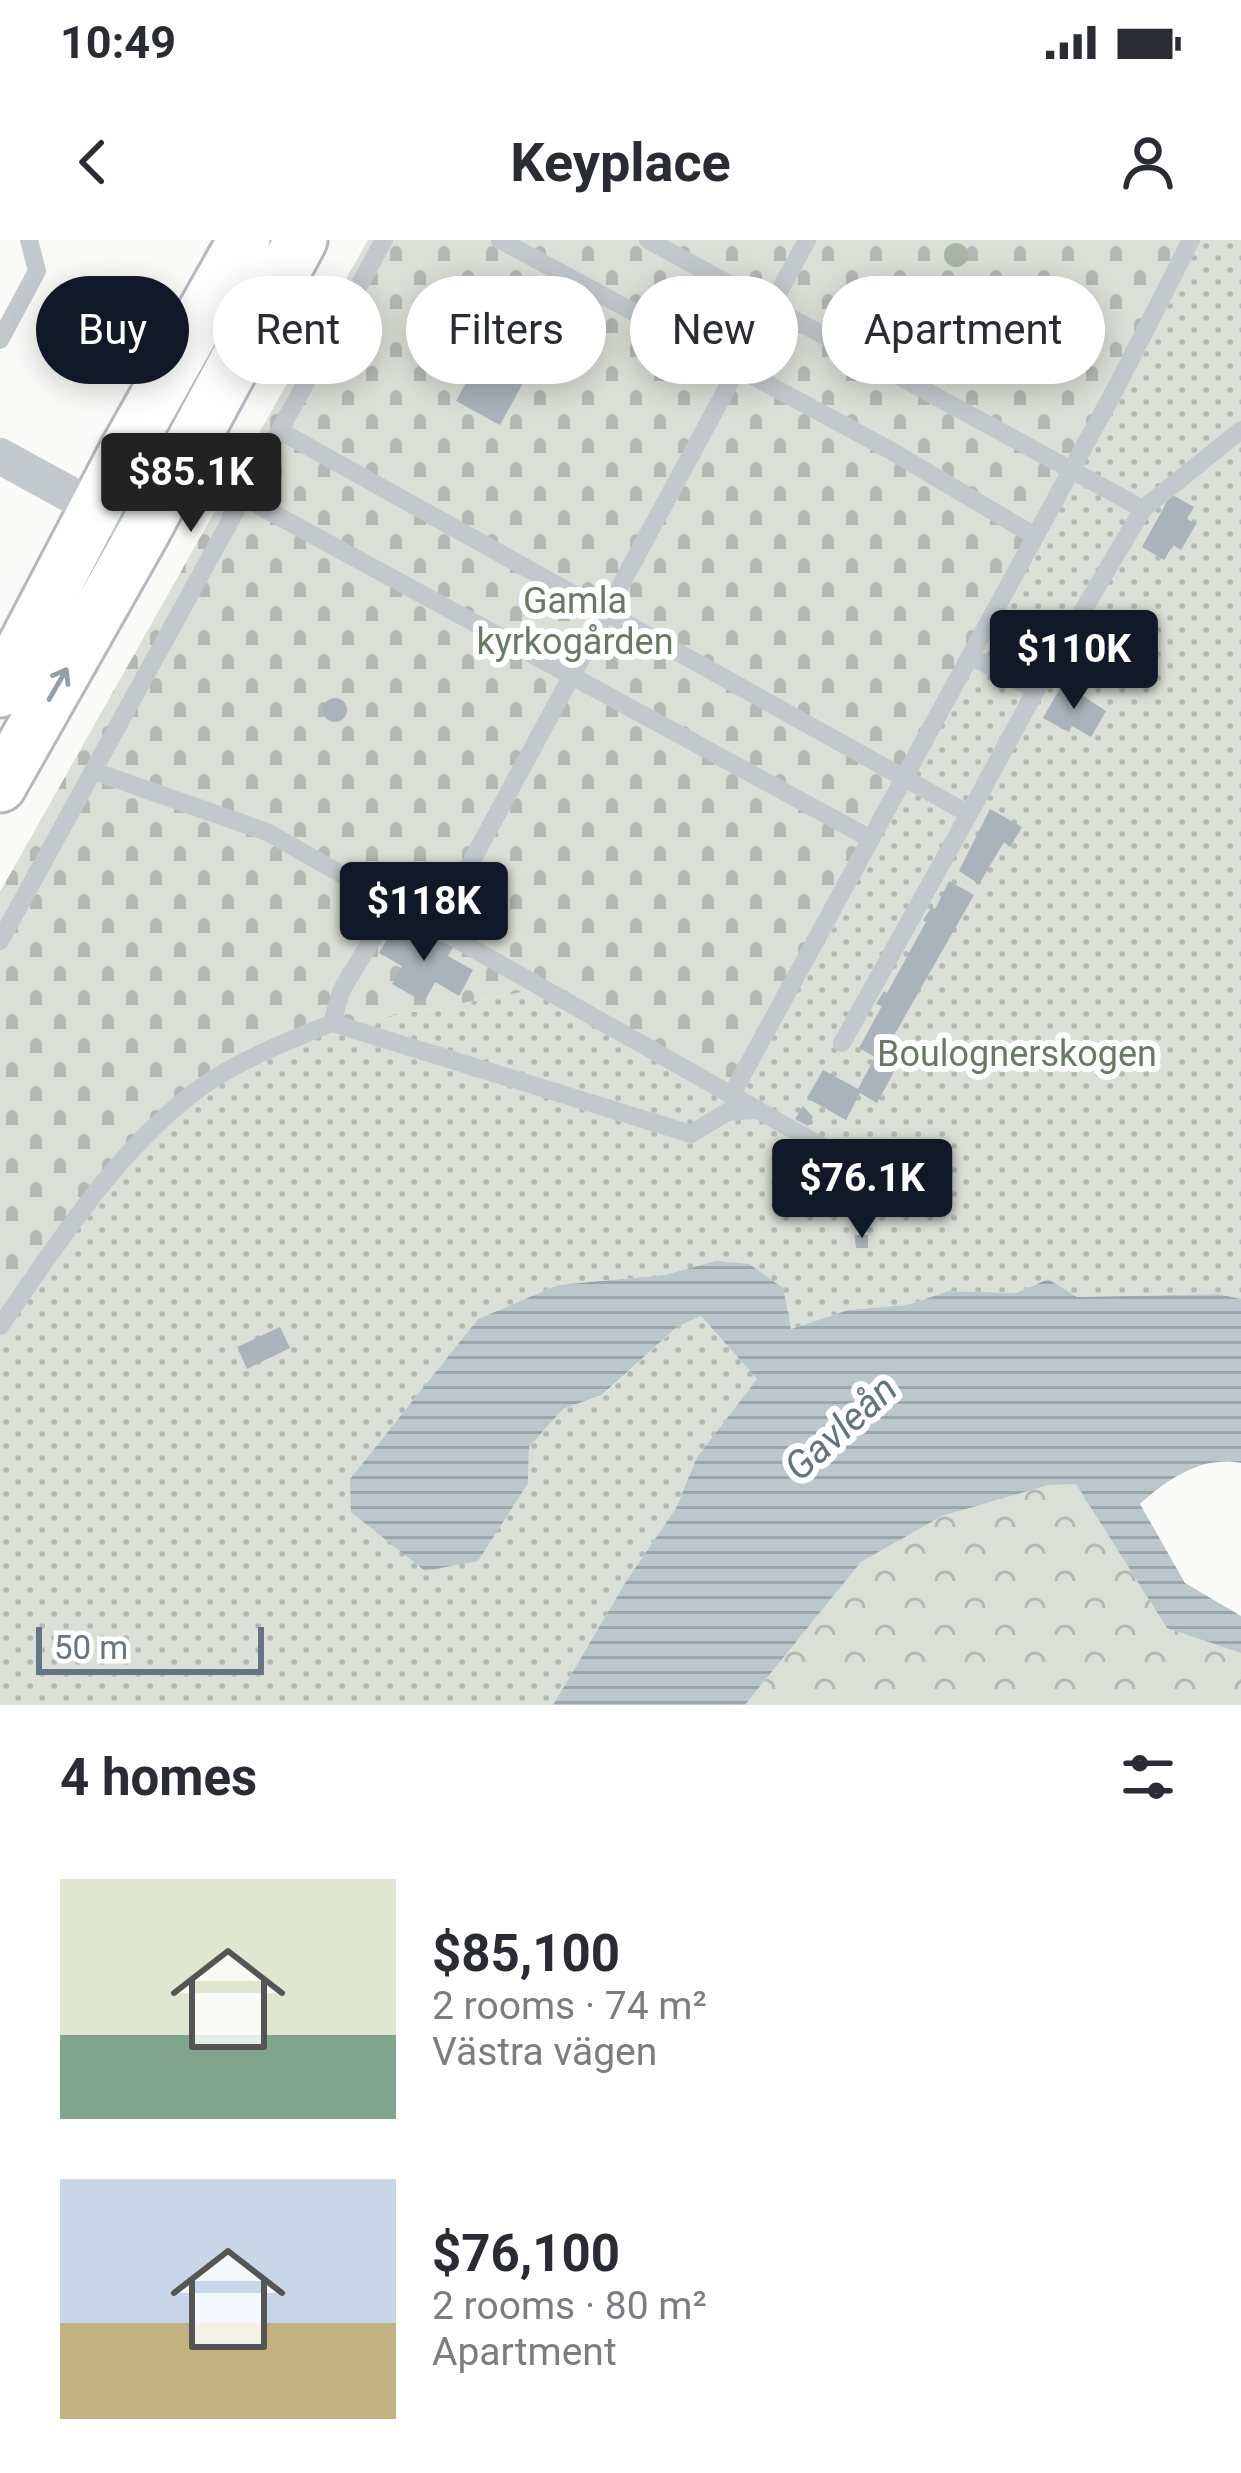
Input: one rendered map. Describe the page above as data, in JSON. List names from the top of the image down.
{
  "water": ["Gavleån"],
  "parks": ["Gamla kyrkogården", "Boulognerskogen"],
  "scale_bar": "50 m",
  "page": {
    "status": "10:49",
    "header": "Keyplace",
    "chip": [
      "Buy",
      "Rent",
      "Filters",
      "New",
      "Apartment"
    ],
    "price": [
      "$85.1K",
      "$110K",
      "$118K",
      "$76.1K"
    ],
    "scale": "50 m",
    "heading": "4 homes",
    "list": [
      {
        "name": "$85,100",
        "note": "2 rooms · 74 m² · Västra vägen"
      },
      {
        "name": "$76,100",
        "note": "2 rooms · 80 m² · Apartment"
      }
    ]
  }
}
